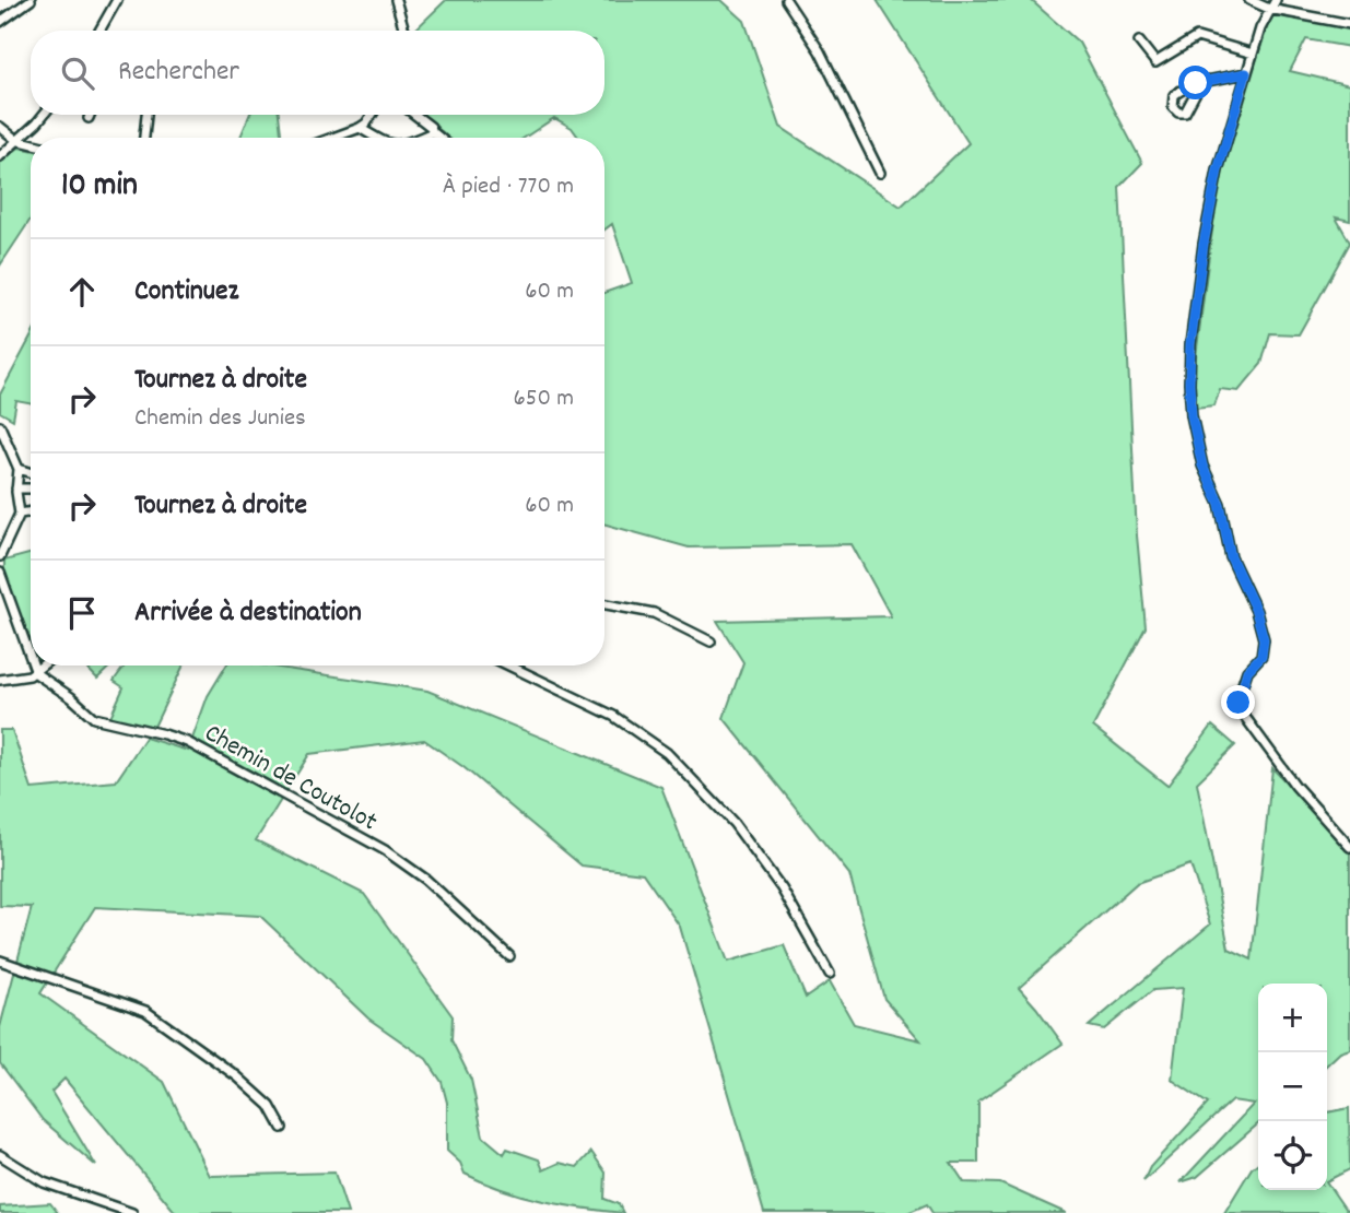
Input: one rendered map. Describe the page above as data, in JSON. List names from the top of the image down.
{
  "streets": {
    "street": ["Chemin de Coutolot"]
  },
  "page": {
    "search": "Rechercher",
    "heading": ["10 min", "À pied · 770 m"],
    "list": [
      ["Continuez", "60 m"],
      ["Tournez à droite", "Chemin des Junies", "650 m"],
      ["Tournez à droite", "60 m"],
      "Arrivée à destination"
    ],
    "map_buttons": ["+", "−"]
  }
}
